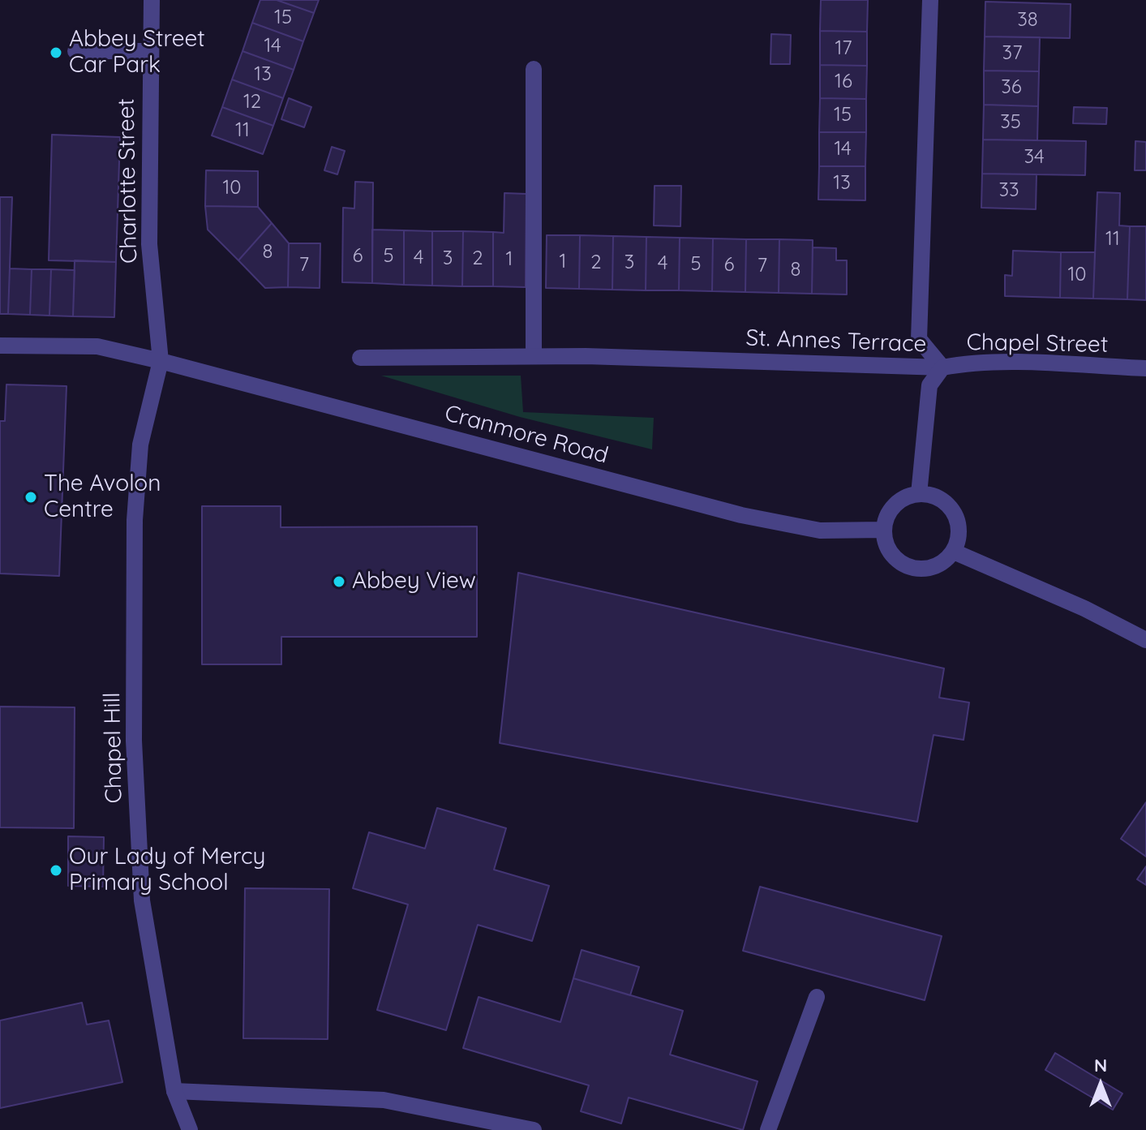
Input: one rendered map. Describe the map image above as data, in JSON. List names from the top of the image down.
{
  "streets": {
    "street": [
      "Charlotte Street",
      "St. Annes Terrace",
      "Chapel Street",
      "Cranmore Road",
      "Chapel Hill"
    ]
  },
  "crossings": [
    ["Charlotte Street", "Cranmore Road"],
    ["Charlotte Street", "Chapel Hill"],
    ["St. Annes Terrace", "Chapel Street"],
    ["Chapel Street", "Cranmore Road"],
    ["Cranmore Road", "Chapel Hill"]
  ],
  "places": [
    "Abbey Street Car Park",
    "The Avolon Centre",
    "Abbey View",
    "Our Lady of Mercy Primary School"
  ],
  "house_numbers": [
    "15",
    "38",
    "14",
    "17",
    "37",
    "13",
    "16",
    "36",
    "12",
    "15",
    "35",
    "11",
    "14",
    "34",
    "13",
    "10",
    "33",
    "11",
    "8",
    "6",
    "5",
    "4",
    "3",
    "2",
    "1",
    "1",
    "2",
    "3",
    "4",
    "5",
    "7",
    "6",
    "7",
    "8",
    "10"
  ],
  "north": "top"
}
